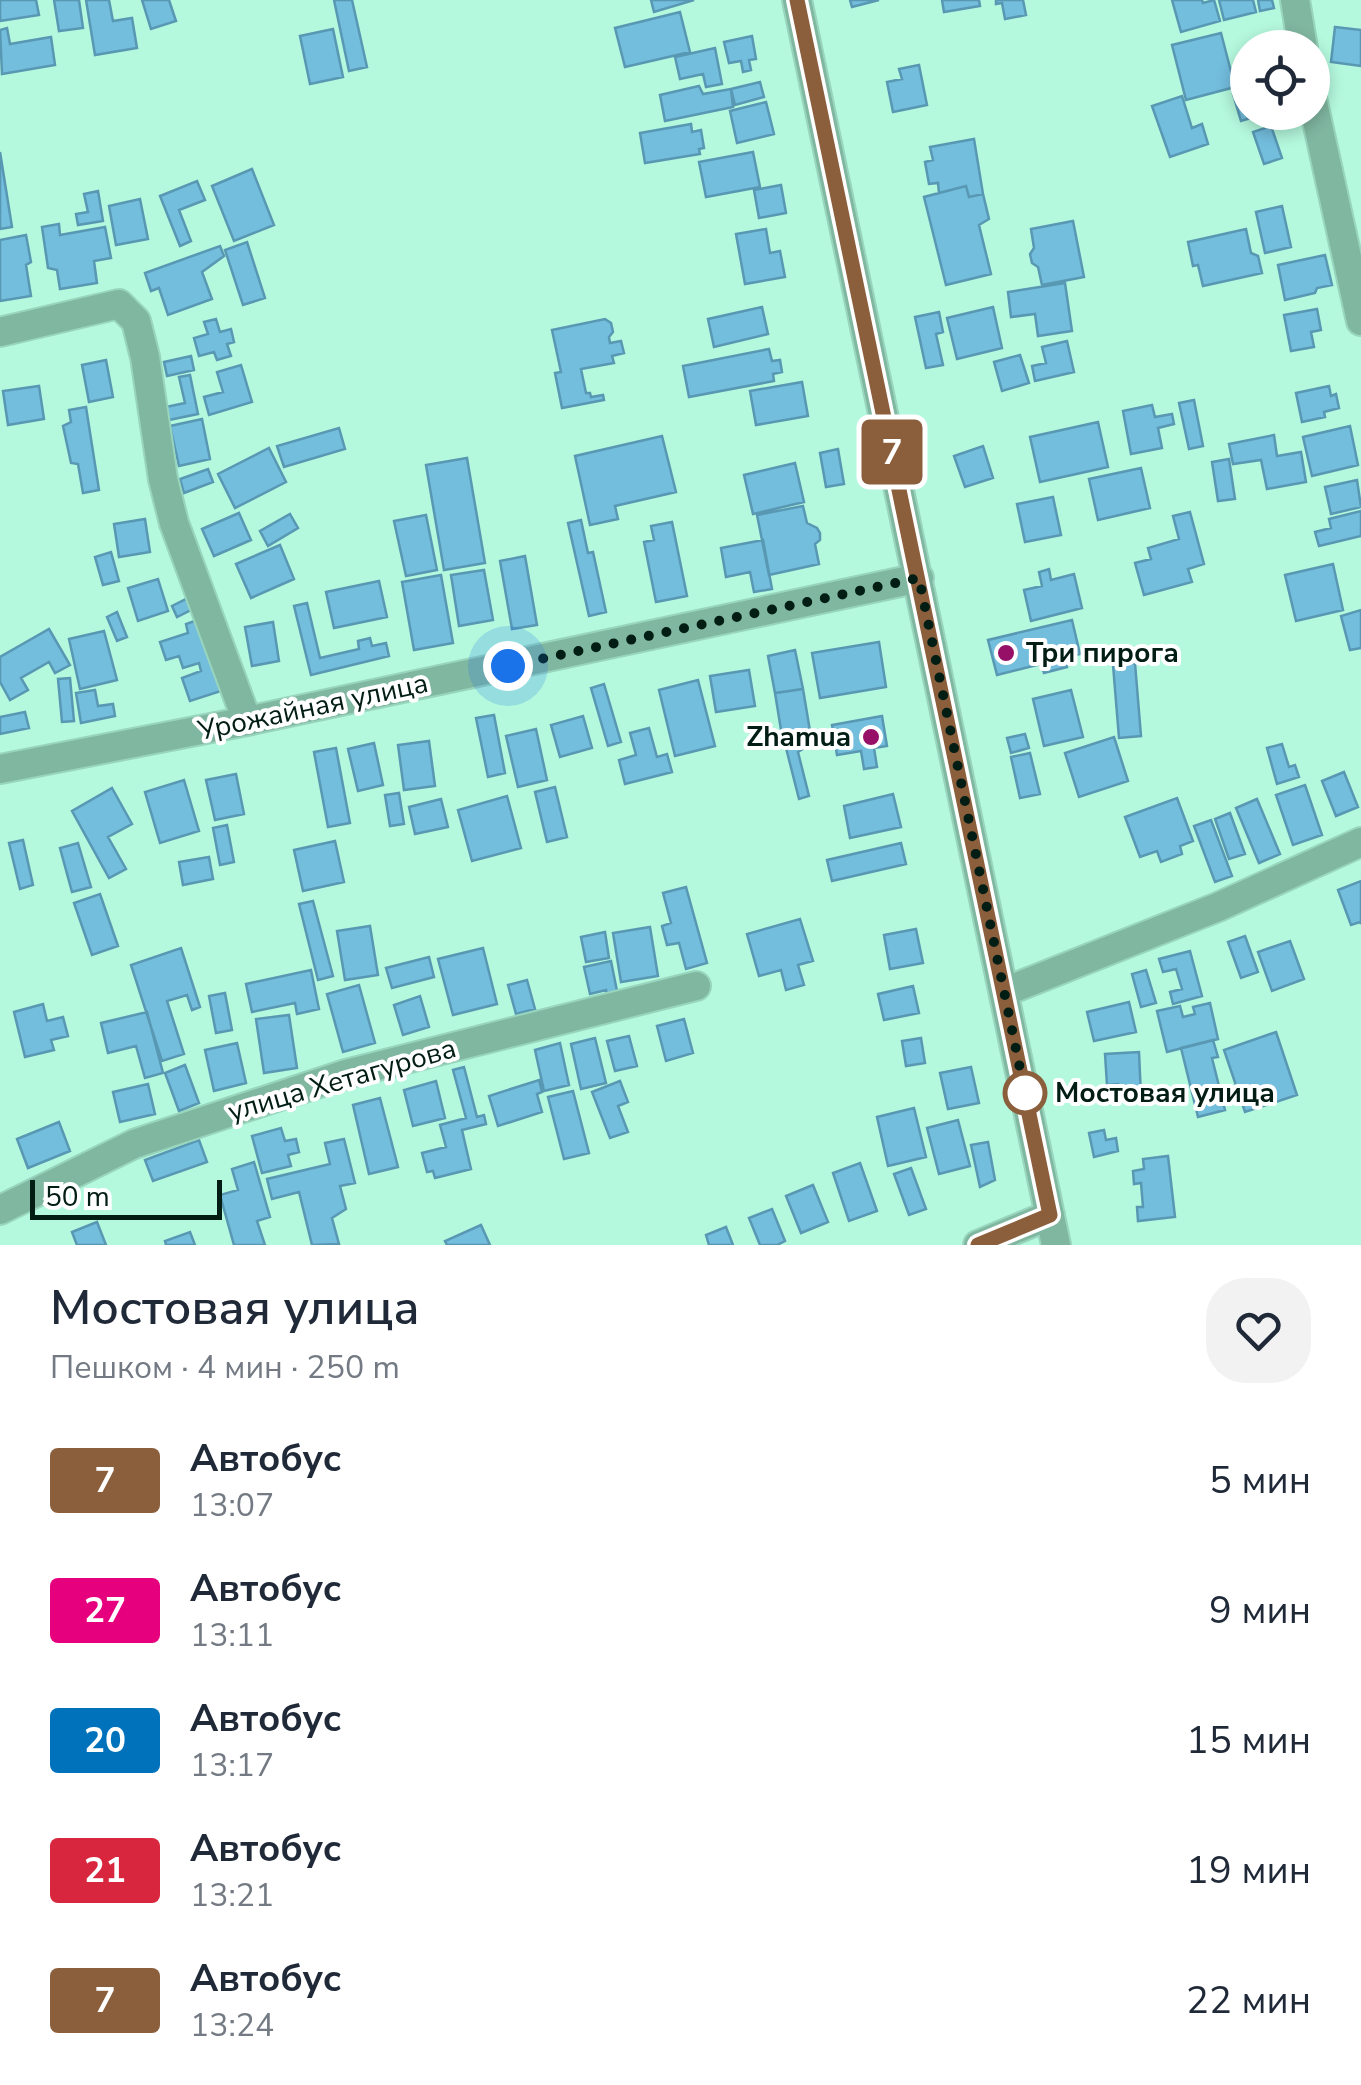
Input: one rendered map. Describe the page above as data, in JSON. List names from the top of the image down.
{
  "streets": {
    "street": ["Урожайная улица", "улица Хетагурова"]
  },
  "places": ["Три пирога", "Zhamua", "Мостовая улица"],
  "lines": ["bus line 7"],
  "scale_bar": "50 m",
  "page": {
    "on_map": "7",
    "scale": "50 m",
    "heading": ["Мостовая улица", "Пешком · 4 мин · 250 m"],
    "list": [
      {
        "mark": "7",
        "name": "Автобус",
        "note": "13:07",
        "value": "5 мин"
      },
      {
        "mark": "27",
        "name": "Автобус",
        "note": "13:11",
        "value": "9 мин"
      },
      {
        "mark": "20",
        "name": "Автобус",
        "note": "13:17",
        "value": "15 мин"
      },
      {
        "mark": "21",
        "name": "Автобус",
        "note": "13:21",
        "value": "19 мин"
      },
      {
        "mark": "7",
        "name": "Автобус",
        "note": "13:24",
        "value": "22 мин"
      }
    ]
  }
}
